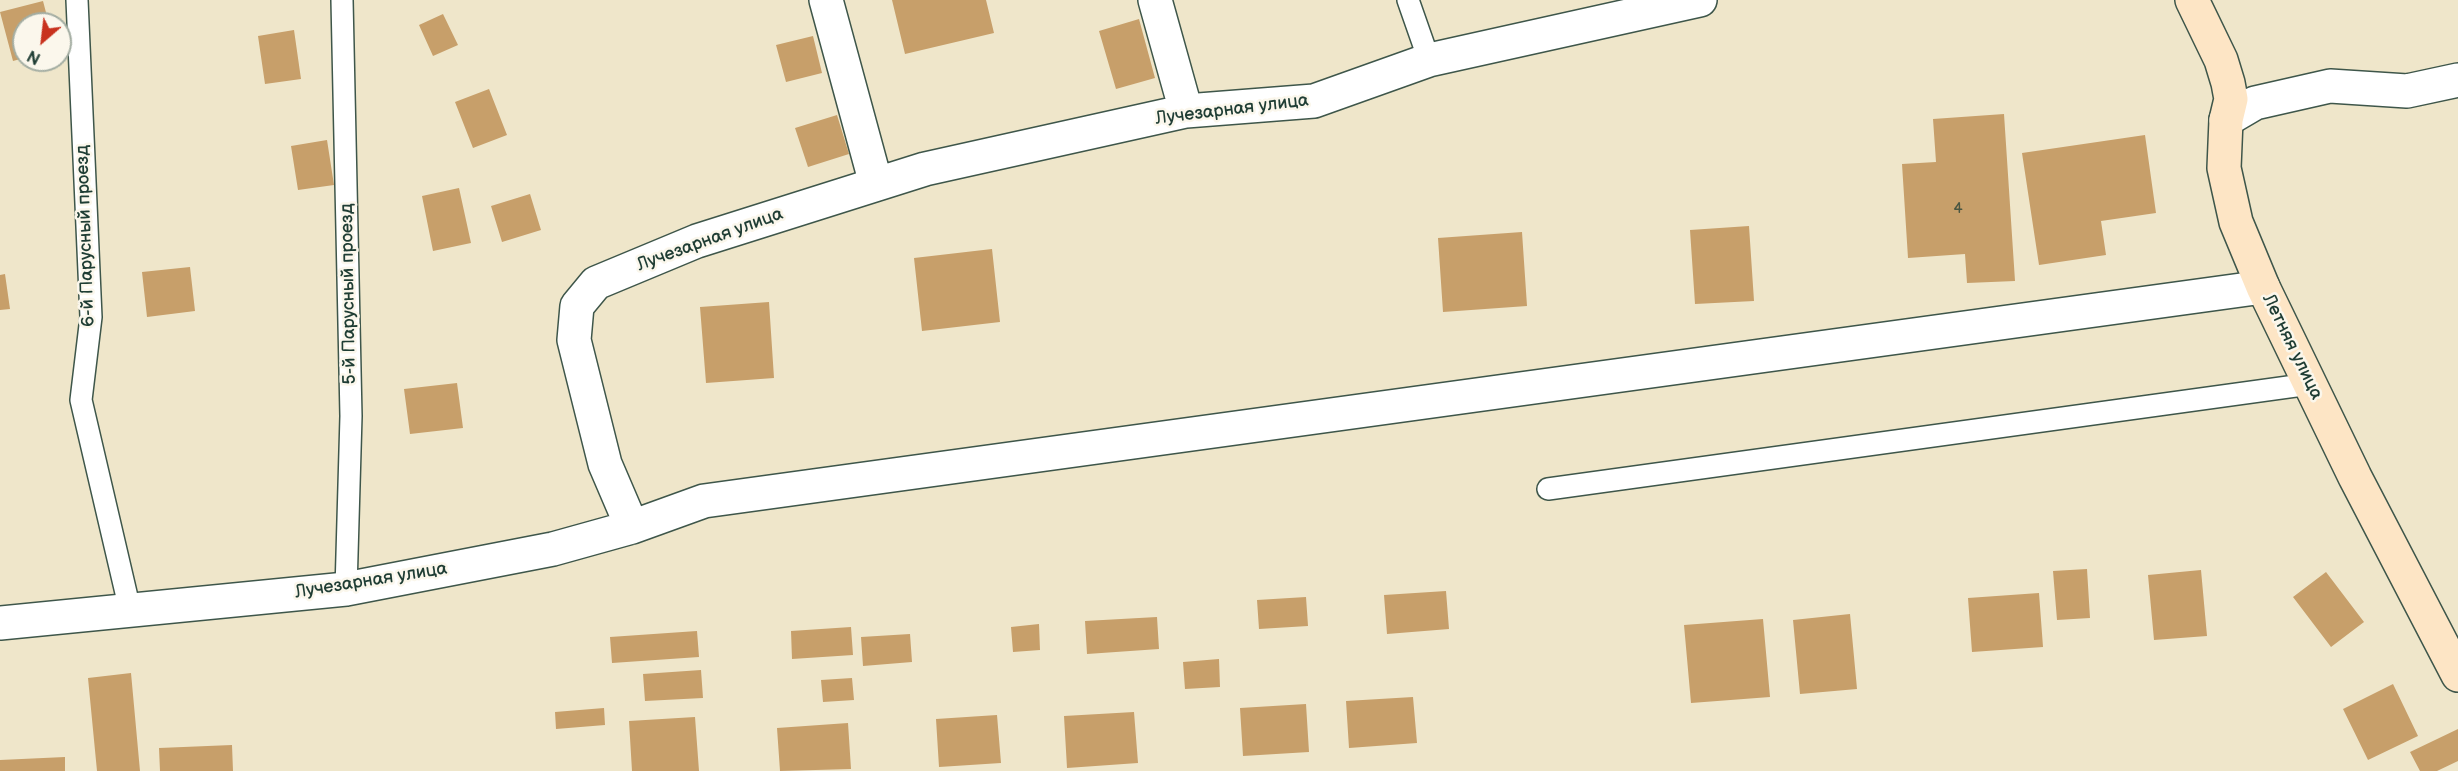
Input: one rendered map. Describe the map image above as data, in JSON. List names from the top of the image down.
{
  "streets": {
    "street": ["Лучезарная улица", "Летняя улица"],
    "lane": ["6-й Парусный проезд", "5-й Парусный проезд"]
  },
  "crossings": [
    ["Лучезарная улица", "6-й Парусный проезд"],
    ["Лучезарная улица", "5-й Парусный проезд"]
  ],
  "house_numbers": ["4"],
  "north": "bottom left"
}
